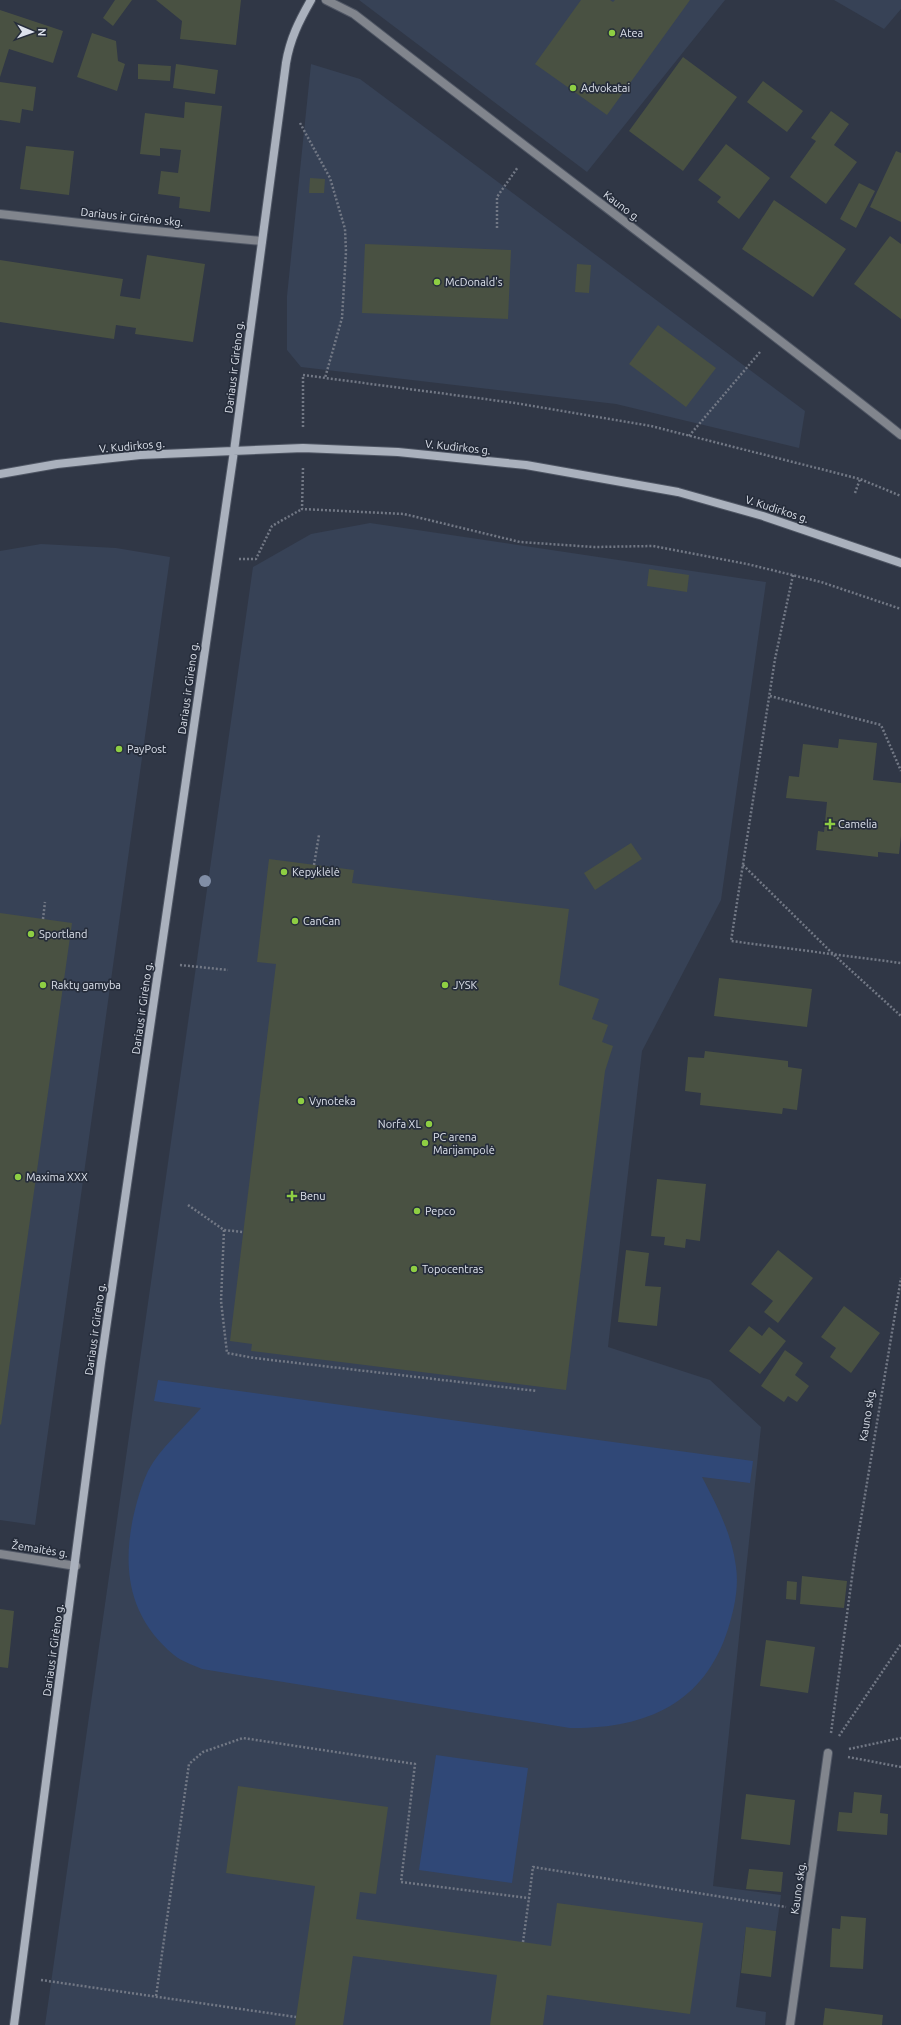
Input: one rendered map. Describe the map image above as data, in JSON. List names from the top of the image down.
{
  "streets": {
    "street": [
      "Kauno g.",
      "Dariaus ir Girėno skg.",
      "Dariaus ir Girėno g.",
      "V. Kudirkos g.",
      "Kauno skg.",
      "Žemaitės g."
    ]
  },
  "crossings": [
    ["Dariaus ir Girėno skg.", "Dariaus ir Girėno g."],
    ["Dariaus ir Girėno g.", "V. Kudirkos g."],
    ["Dariaus ir Girėno g.", "Žemaitės g."]
  ],
  "places": {
    "other": [
      "Atea",
      "Advokatai",
      "McDonald's",
      "PayPost",
      "Kepyklėlė",
      "CanCan",
      "Sportland",
      "Raktų gamyba",
      "JYSK",
      "Vynoteka",
      "Norfa XL",
      "PC arena Marijampolė",
      "Maxima XXX",
      "Pepco",
      "Topocentras"
    ],
    "health": ["Camelia", "Benu"]
  },
  "north": "right"
}
